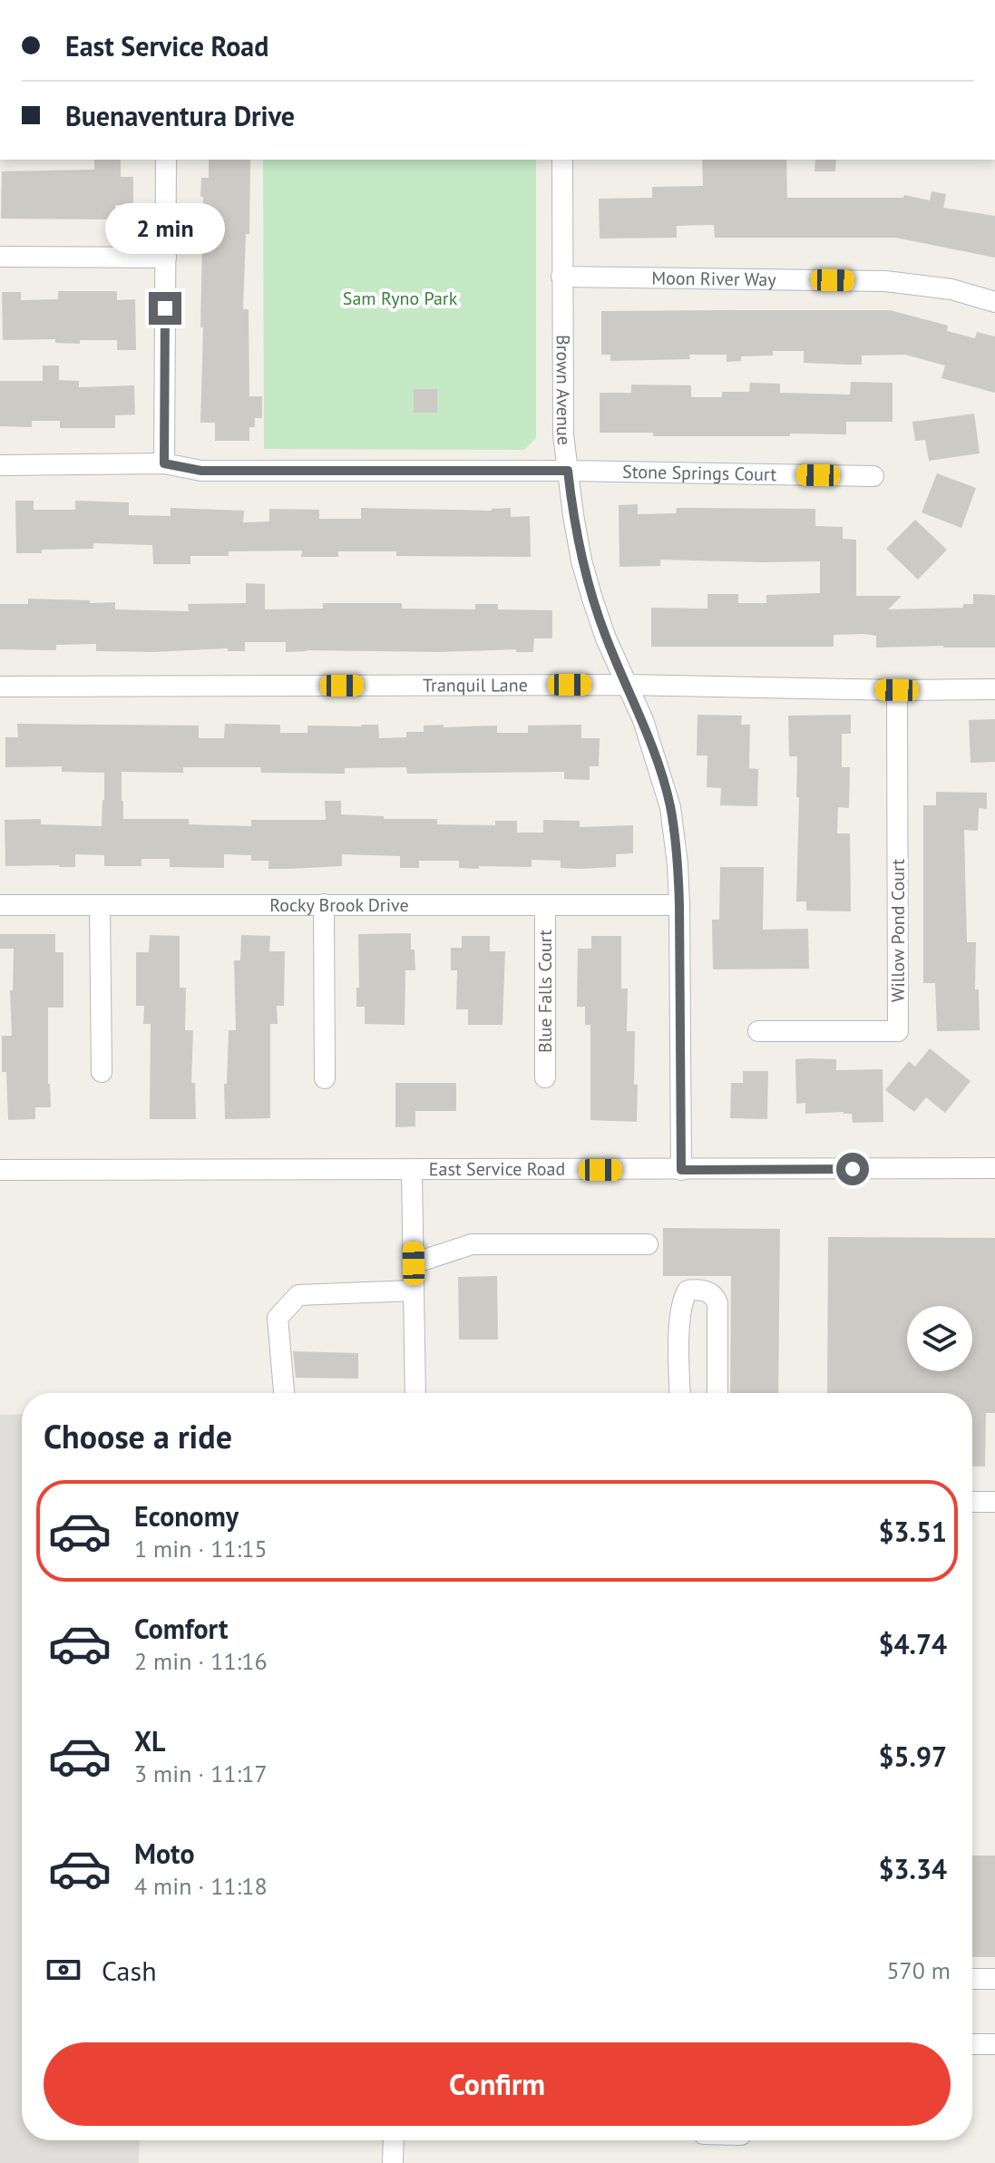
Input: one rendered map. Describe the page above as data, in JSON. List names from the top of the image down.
{
  "streets": {
    "street": [
      "Moon River Way",
      "Brown Avenue",
      "Stone Springs Court",
      "Tranquil Lane",
      "Rocky Brook Drive",
      "Willow Pond Court",
      "Blue Falls Court",
      "East Service Road"
    ]
  },
  "crossings": [
    ["Moon River Way", "Brown Avenue"],
    ["Brown Avenue", "Stone Springs Court"],
    ["Brown Avenue", "Tranquil Lane"],
    ["Brown Avenue", "Rocky Brook Drive"],
    ["Brown Avenue", "East Service Road"],
    ["Tranquil Lane", "Willow Pond Court"],
    ["Rocky Brook Drive", "Blue Falls Court"]
  ],
  "parks": ["Sam Ryno Park"],
  "page": {
    "banner": ["East Service Road", "Buenaventura Drive"],
    "bubble": "2 min",
    "heading": "Choose a ride",
    "list": [
      {
        "name": "Economy",
        "note": "1 min · 11:15",
        "value": "$3.51"
      },
      {
        "name": "Comfort",
        "note": "2 min · 11:16",
        "value": "$4.74"
      },
      {
        "name": "XL",
        "note": "3 min · 11:17",
        "value": "$5.97"
      },
      {
        "name": "Moto",
        "note": "4 min · 11:18",
        "value": "$3.34"
      }
    ],
    "pay": ["Cash", "570 m"],
    "buttons": "Confirm"
  }
}
